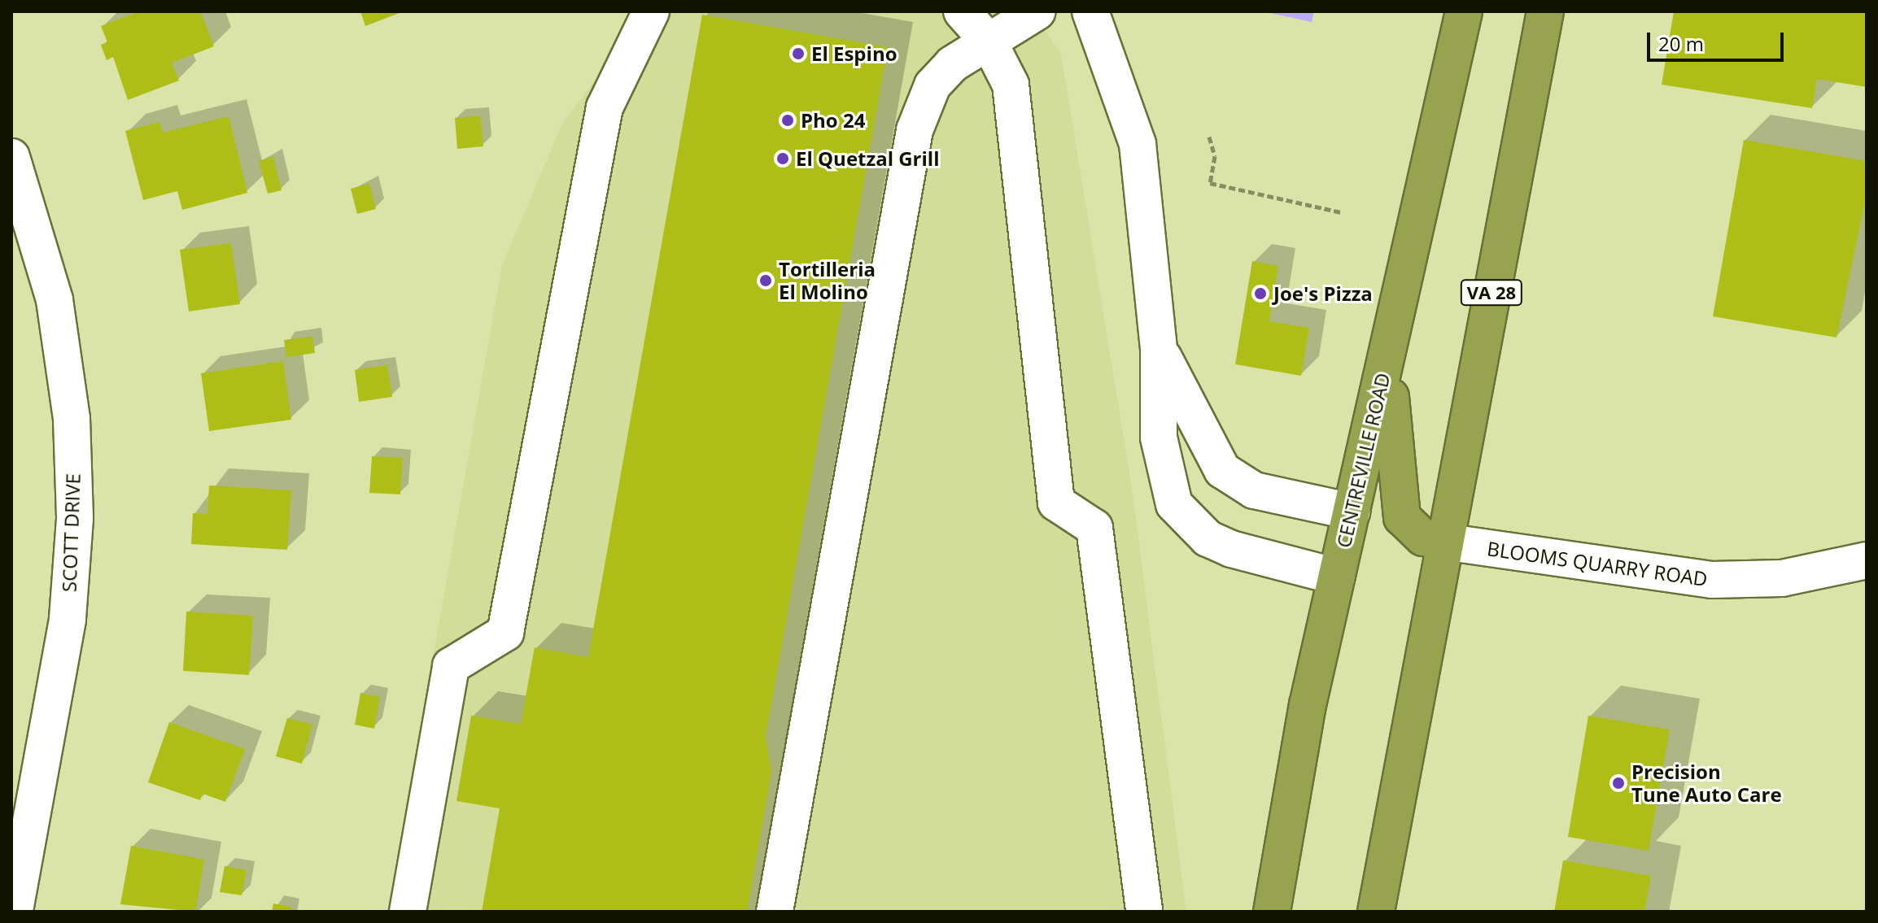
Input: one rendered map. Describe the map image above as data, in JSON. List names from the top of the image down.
{
  "streets": {
    "highway": ["VA 28", "CENTREVILLE ROAD"],
    "street": ["SCOTT DRIVE", "BLOOMS QUARRY ROAD"]
  },
  "crossings": [
    ["VA 28", "BLOOMS QUARRY ROAD"]
  ],
  "places": [
    "El Espino",
    "Pho 24",
    "El Quetzal Grill",
    "Tortilleria El Molino",
    "Joe's Pizza",
    "Precision Tune Auto Care"
  ],
  "scale_bar": "20 m"
}
